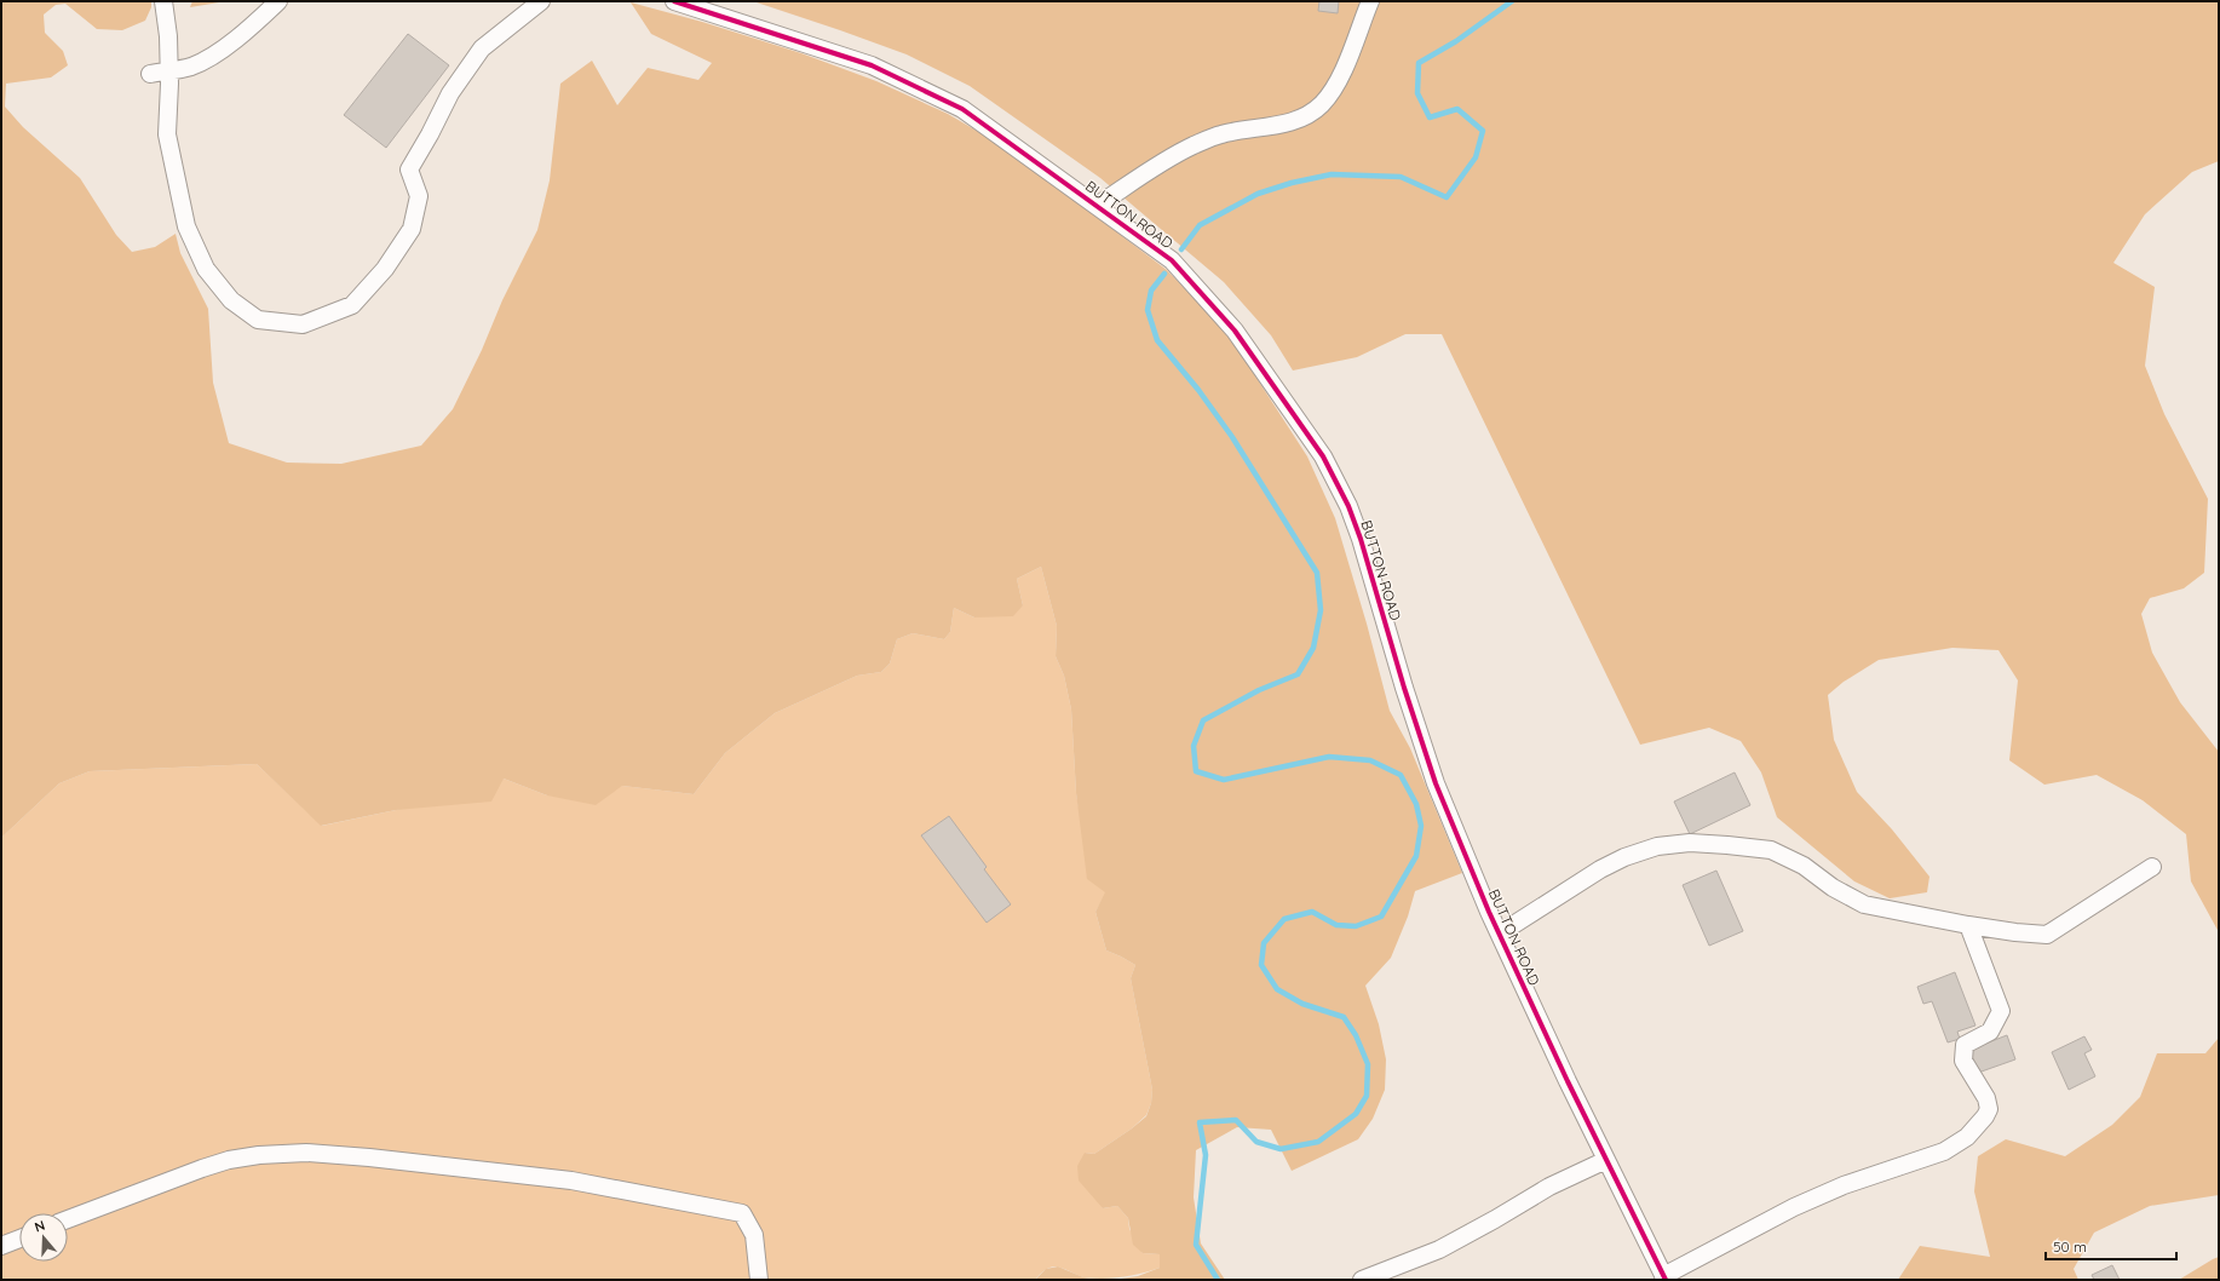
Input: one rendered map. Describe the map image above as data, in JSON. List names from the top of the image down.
{
  "streets": {
    "street": ["BUTTON ROAD"]
  },
  "scale_bar": "50 m",
  "north": "top"
}
